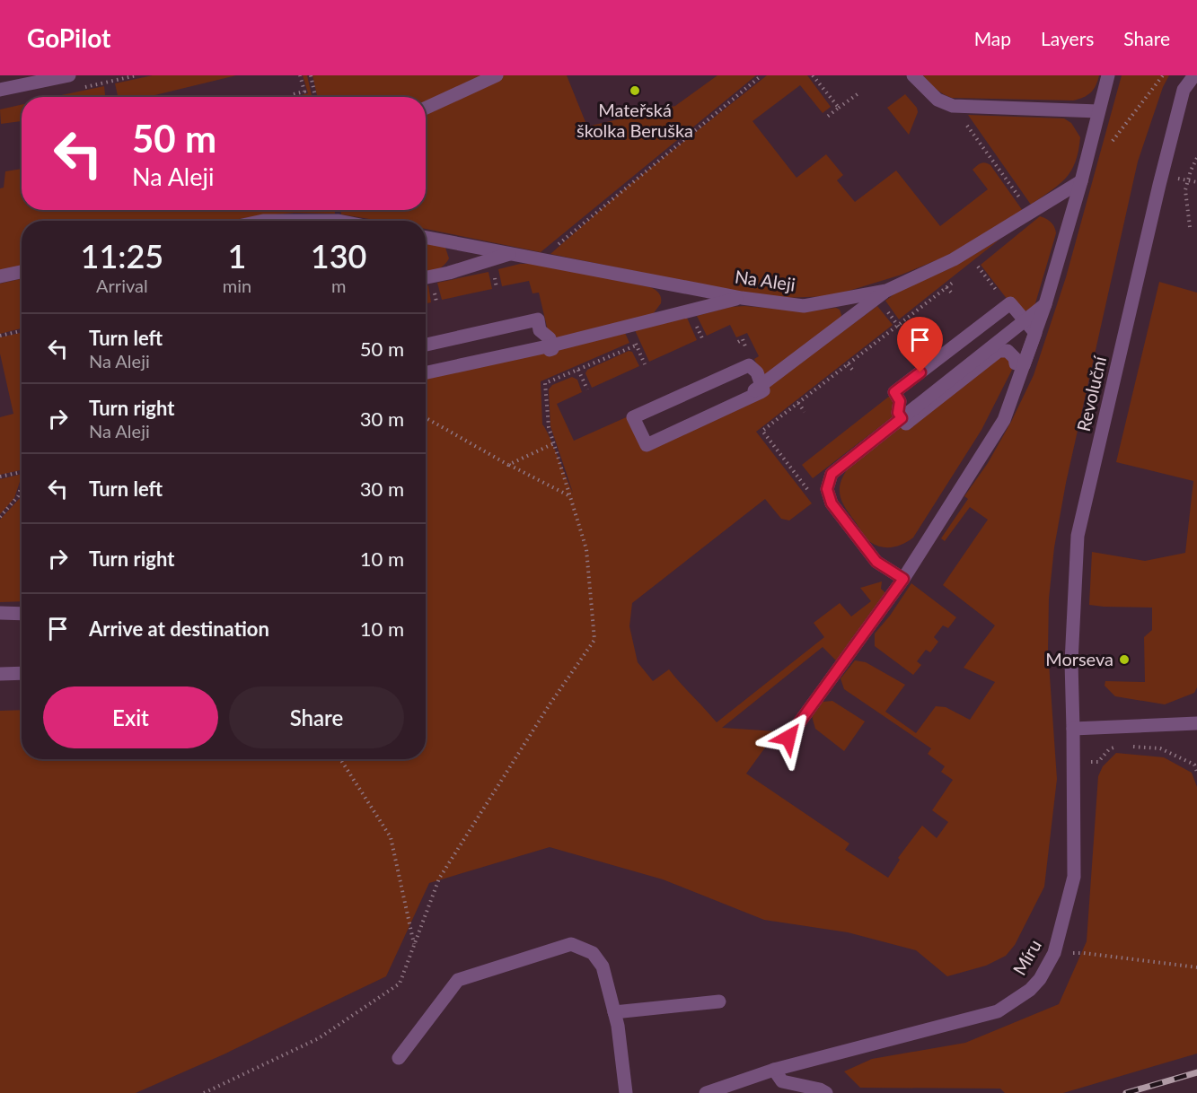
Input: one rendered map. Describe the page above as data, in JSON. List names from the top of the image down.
{
  "streets": {
    "street": ["Na Aleji", "Revoluční", "Míru"]
  },
  "crossings": [
    ["Revoluční", "Míru"]
  ],
  "places": ["Mateřská školka Beruška", "Morseva"],
  "page": {
    "header": "GoPilot",
    "nav": ["Map", "Layers", "Share"],
    "turn": ["50 m", "Na Aleji"],
    "eta": [
      "11:25",
      "Arrival",
      "1",
      "min",
      "130",
      "m"
    ],
    "list": [
      {
        "name": "Turn left",
        "note": "Na Aleji",
        "value": "50 m"
      },
      {
        "name": "Turn right",
        "note": "Na Aleji",
        "value": "30 m"
      },
      {
        "name": "Turn left",
        "value": "30 m"
      },
      {
        "name": "Turn right",
        "value": "10 m"
      },
      {
        "name": "Arrive at destination",
        "value": "10 m"
      }
    ],
    "buttons": ["Exit", "Share"]
  }
}
